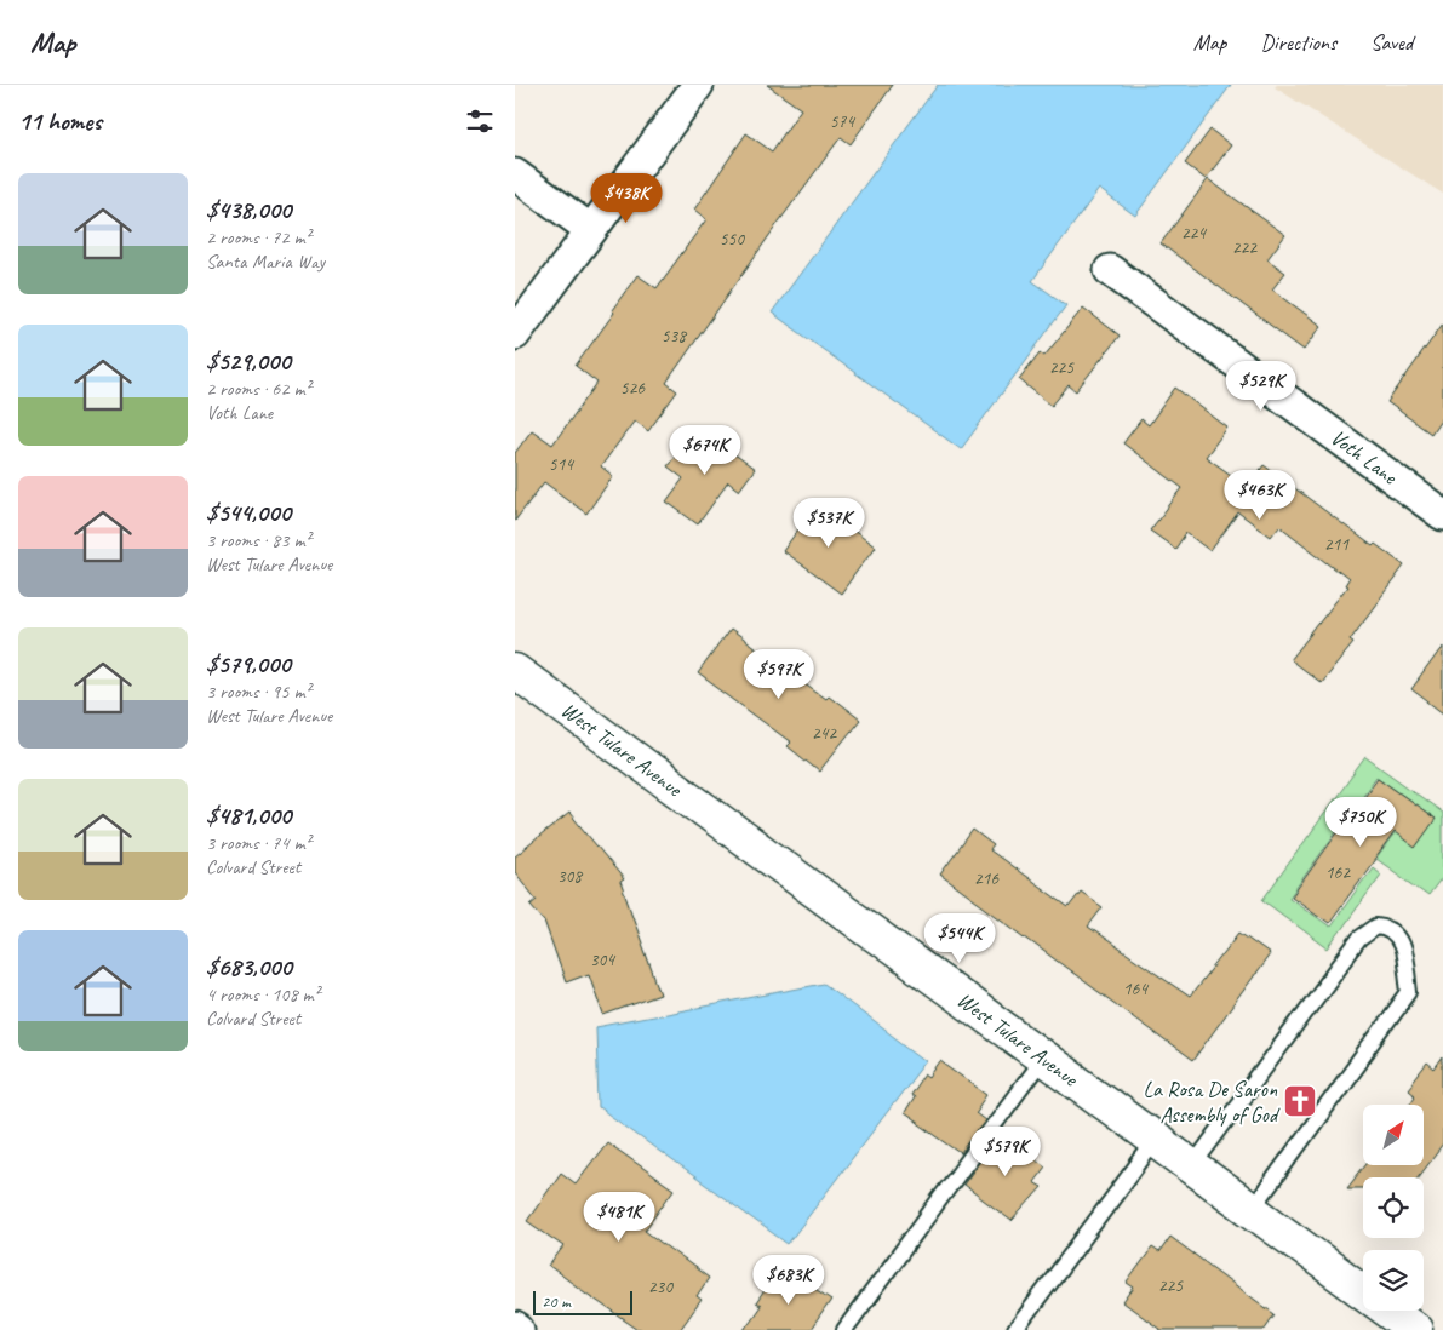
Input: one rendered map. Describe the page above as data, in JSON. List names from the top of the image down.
{
  "streets": {
    "street": ["Voth Lane", "West Tulare Avenue"]
  },
  "places": {
    "church": ["La Rosa De Saron Assembly of God"]
  },
  "house_numbers": [
    "574",
    "224",
    "550",
    "222",
    "538",
    "225",
    "526",
    "514",
    "211",
    "242",
    "162",
    "308",
    "216",
    "304",
    "164",
    "225",
    "230"
  ],
  "scale_bar": "20 m",
  "north": "top right",
  "page": {
    "header": "Map",
    "nav": ["Map", "Directions", "Saved"],
    "heading": "11 homes",
    "list": [
      {
        "name": "$438,000",
        "note": "2 rooms · 72 m² · Santa Maria Way"
      },
      {
        "name": "$529,000",
        "note": "2 rooms · 62 m² · Voth Lane"
      },
      {
        "name": "$544,000",
        "note": "3 rooms · 83 m² · West Tulare Avenue"
      },
      {
        "name": "$579,000",
        "note": "3 rooms · 95 m² · West Tulare Avenue"
      },
      {
        "name": "$481,000",
        "note": "3 rooms · 74 m² · Colvard Street"
      },
      {
        "name": "$683,000",
        "note": "4 rooms · 108 m² · Colvard Street"
      }
    ],
    "price": [
      "$438K",
      "$529K",
      "$674K",
      "$463K",
      "$537K",
      "$597K",
      "$750K",
      "$544K",
      "$579K",
      "$481K",
      "$683K"
    ],
    "scale": "20 m"
  }
}
